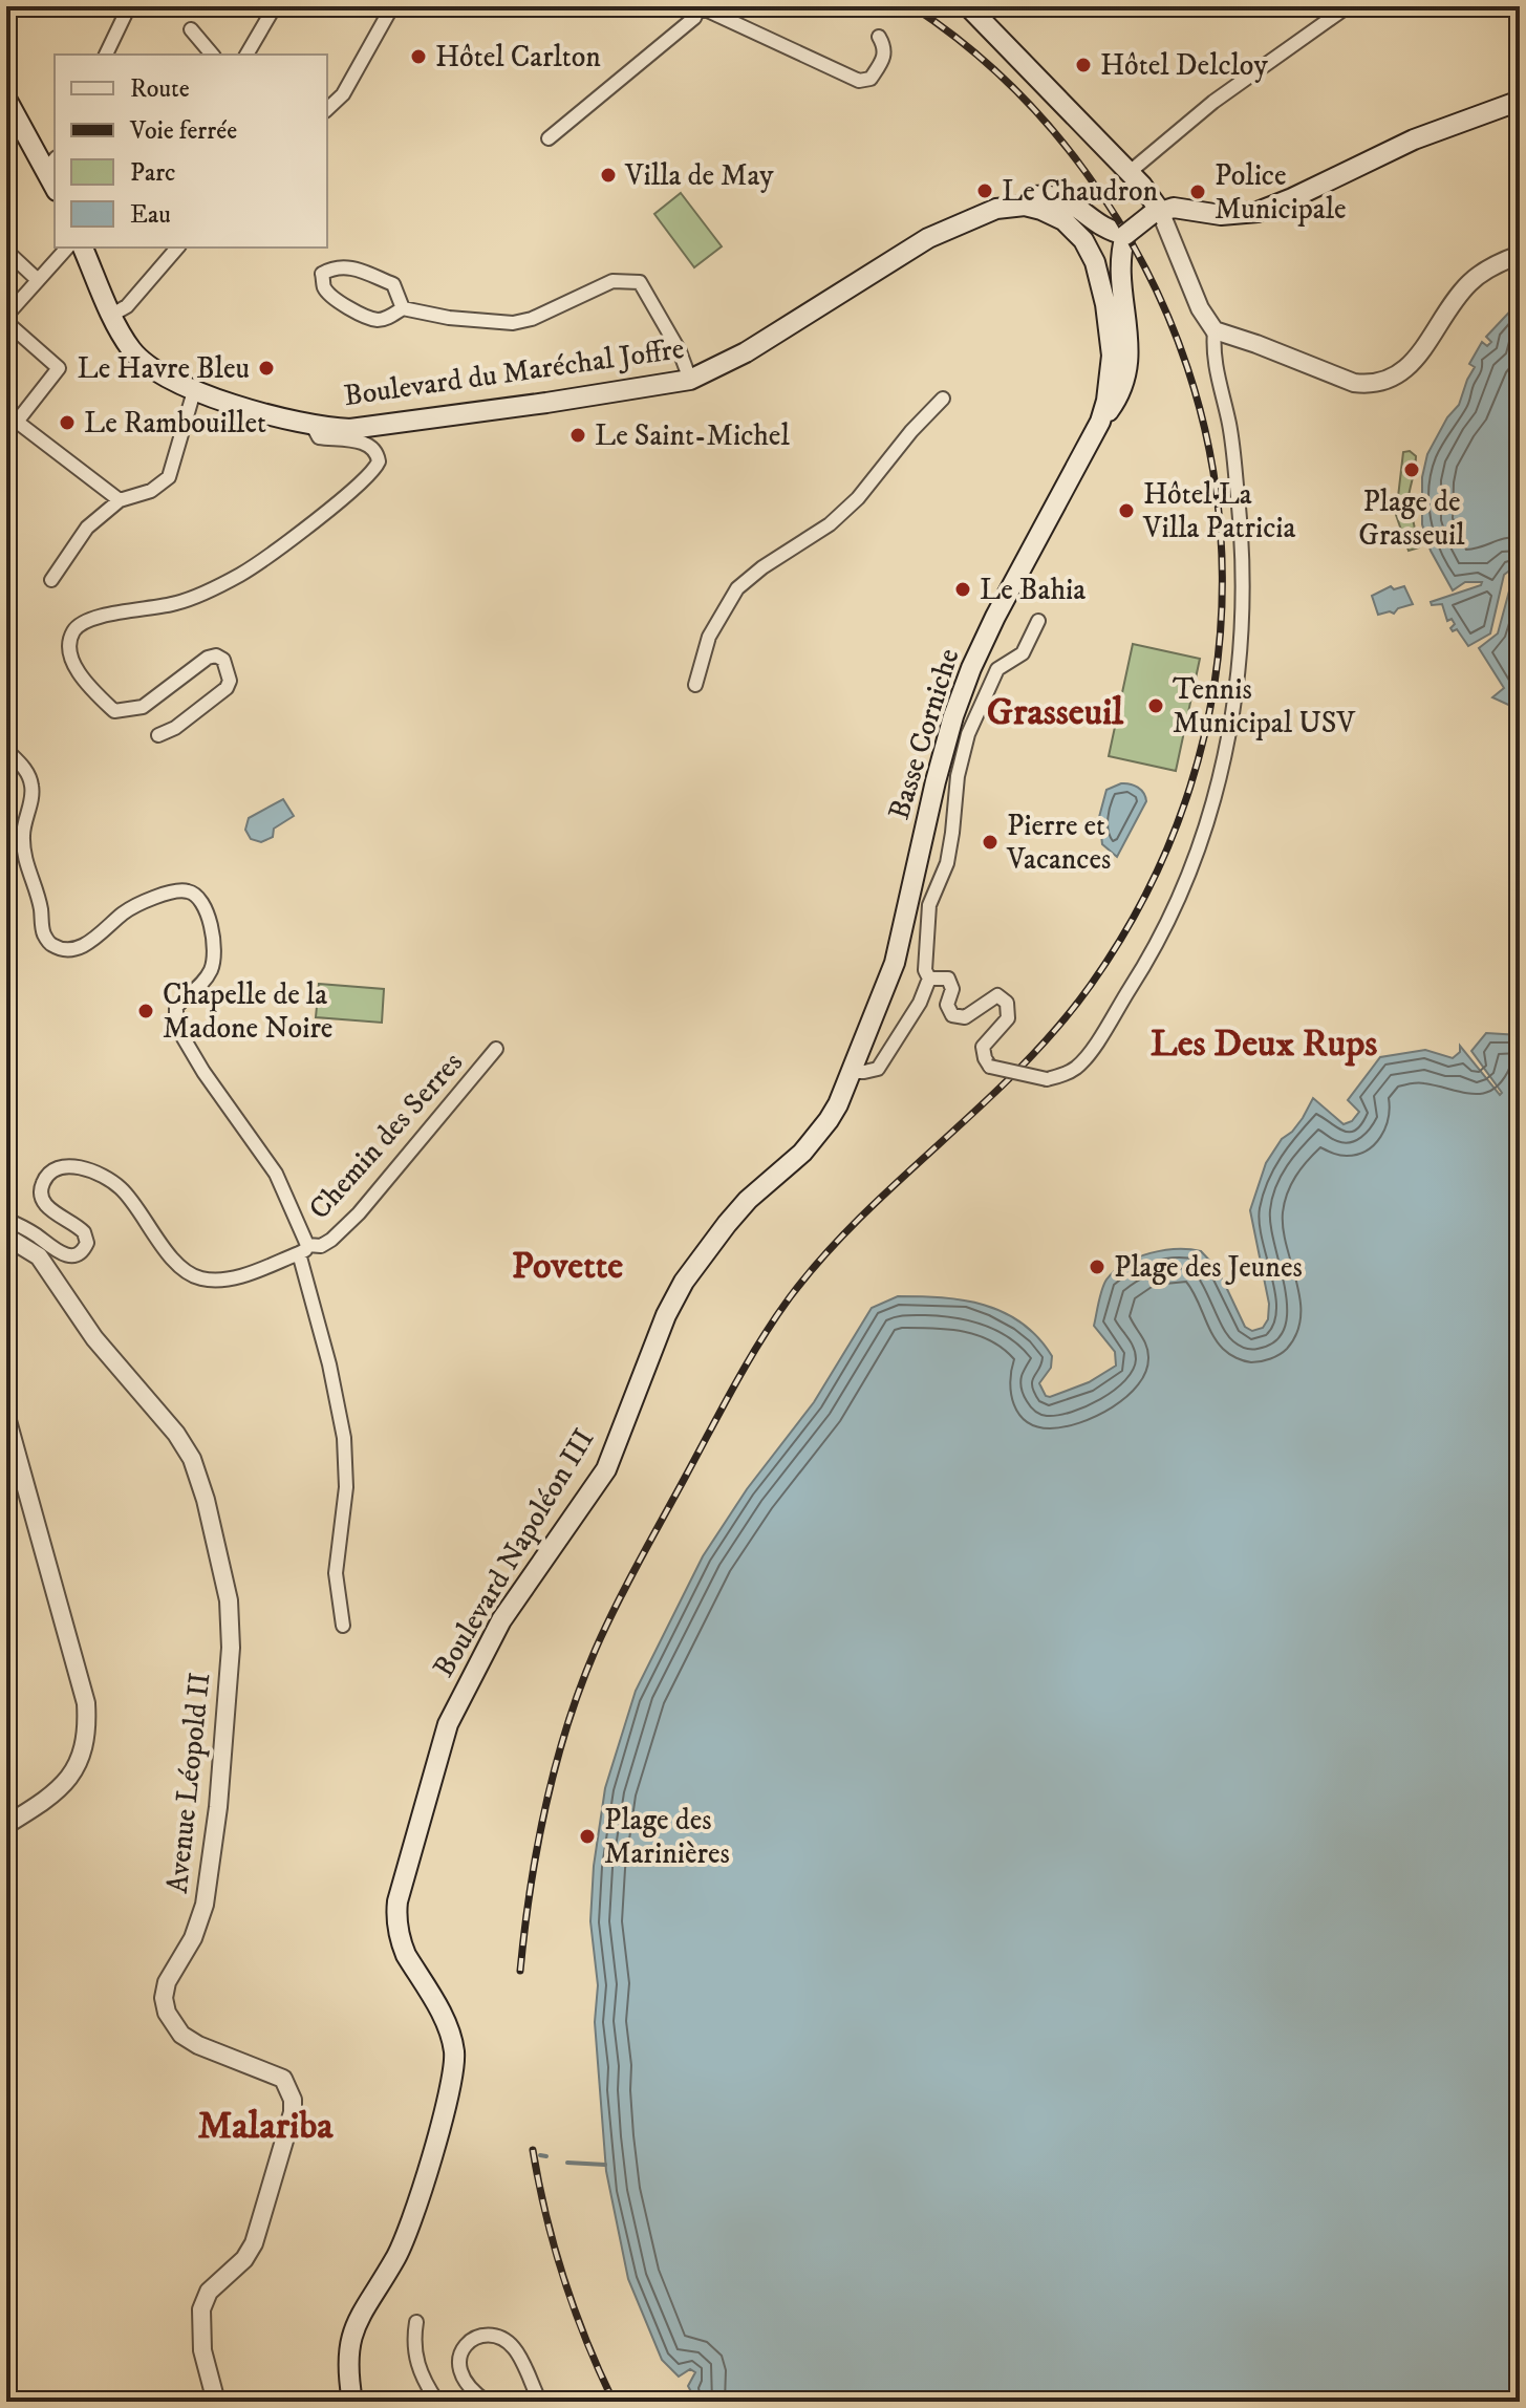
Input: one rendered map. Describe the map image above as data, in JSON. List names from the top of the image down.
{
  "streets": {
    "main road": ["Boulevard du Maréchal Joffre", "Basse Corniche", "Boulevard Napoléon III"],
    "street": ["Chemin des Serres", "Avenue Léopold II"]
  },
  "crossings": [
    ["Boulevard du Maréchal Joffre", "Basse Corniche"],
    ["Basse Corniche", "Boulevard Napoléon III"]
  ],
  "districts": [
    "Grasseuil",
    "Les Deux Rups",
    "Povette",
    "Malariba"
  ],
  "places": [
    "Hôtel Carlton",
    "Hôtel Delcloy",
    "Villa de May",
    "Le Chaudron",
    "Police Municipale",
    "Le Havre Bleu",
    "Le Rambouillet",
    "Le Saint-Michel",
    "Plage de Grasseuil",
    "Hôtel La Villa Patricia",
    "Le Bahia",
    "Tennis Municipal USV",
    "Pierre et Vacances",
    "Chapelle de la Madone Noire",
    "Plage des Jeunes",
    "Plage des Marinières"
  ],
  "legend": [
    "Route",
    "Voie ferrée",
    "Parc",
    "Eau"
  ]
}
